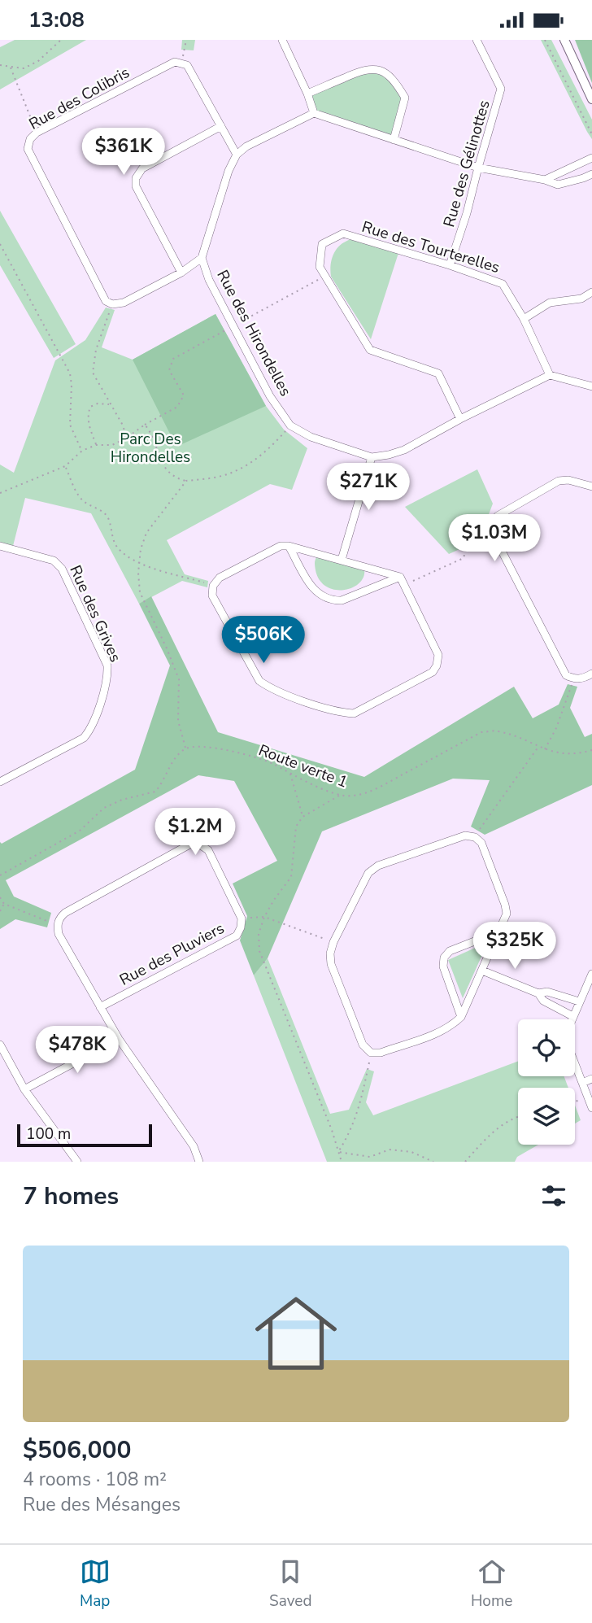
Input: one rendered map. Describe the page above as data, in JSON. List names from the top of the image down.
{
  "streets": {
    "street": [
      "Rue des Colibris",
      "Rue des Gélinottes",
      "Rue des Tourterelles",
      "Rue des Hirondelles",
      "Rue des Grives",
      "Rue des Pluviers"
    ],
    "path": ["Route verte 1"]
  },
  "crossings": [
    ["Rue des Gélinottes", "Rue des Tourterelles"]
  ],
  "parks": ["Parc Des Hirondelles"],
  "scale_bar": "100 m",
  "page": {
    "status": "13:08",
    "price": [
      "$361K",
      "$271K",
      "$1.03M",
      "$506K",
      "$1.2M",
      "$325K",
      "$478K"
    ],
    "scale": "100 m",
    "heading": "7 homes",
    "list": [
      {
        "name": "$506,000",
        "note": "4 rooms · 108 m² · Rue des Mésanges"
      }
    ],
    "tabs": ["Map", "Saved", "Home"]
  }
}
